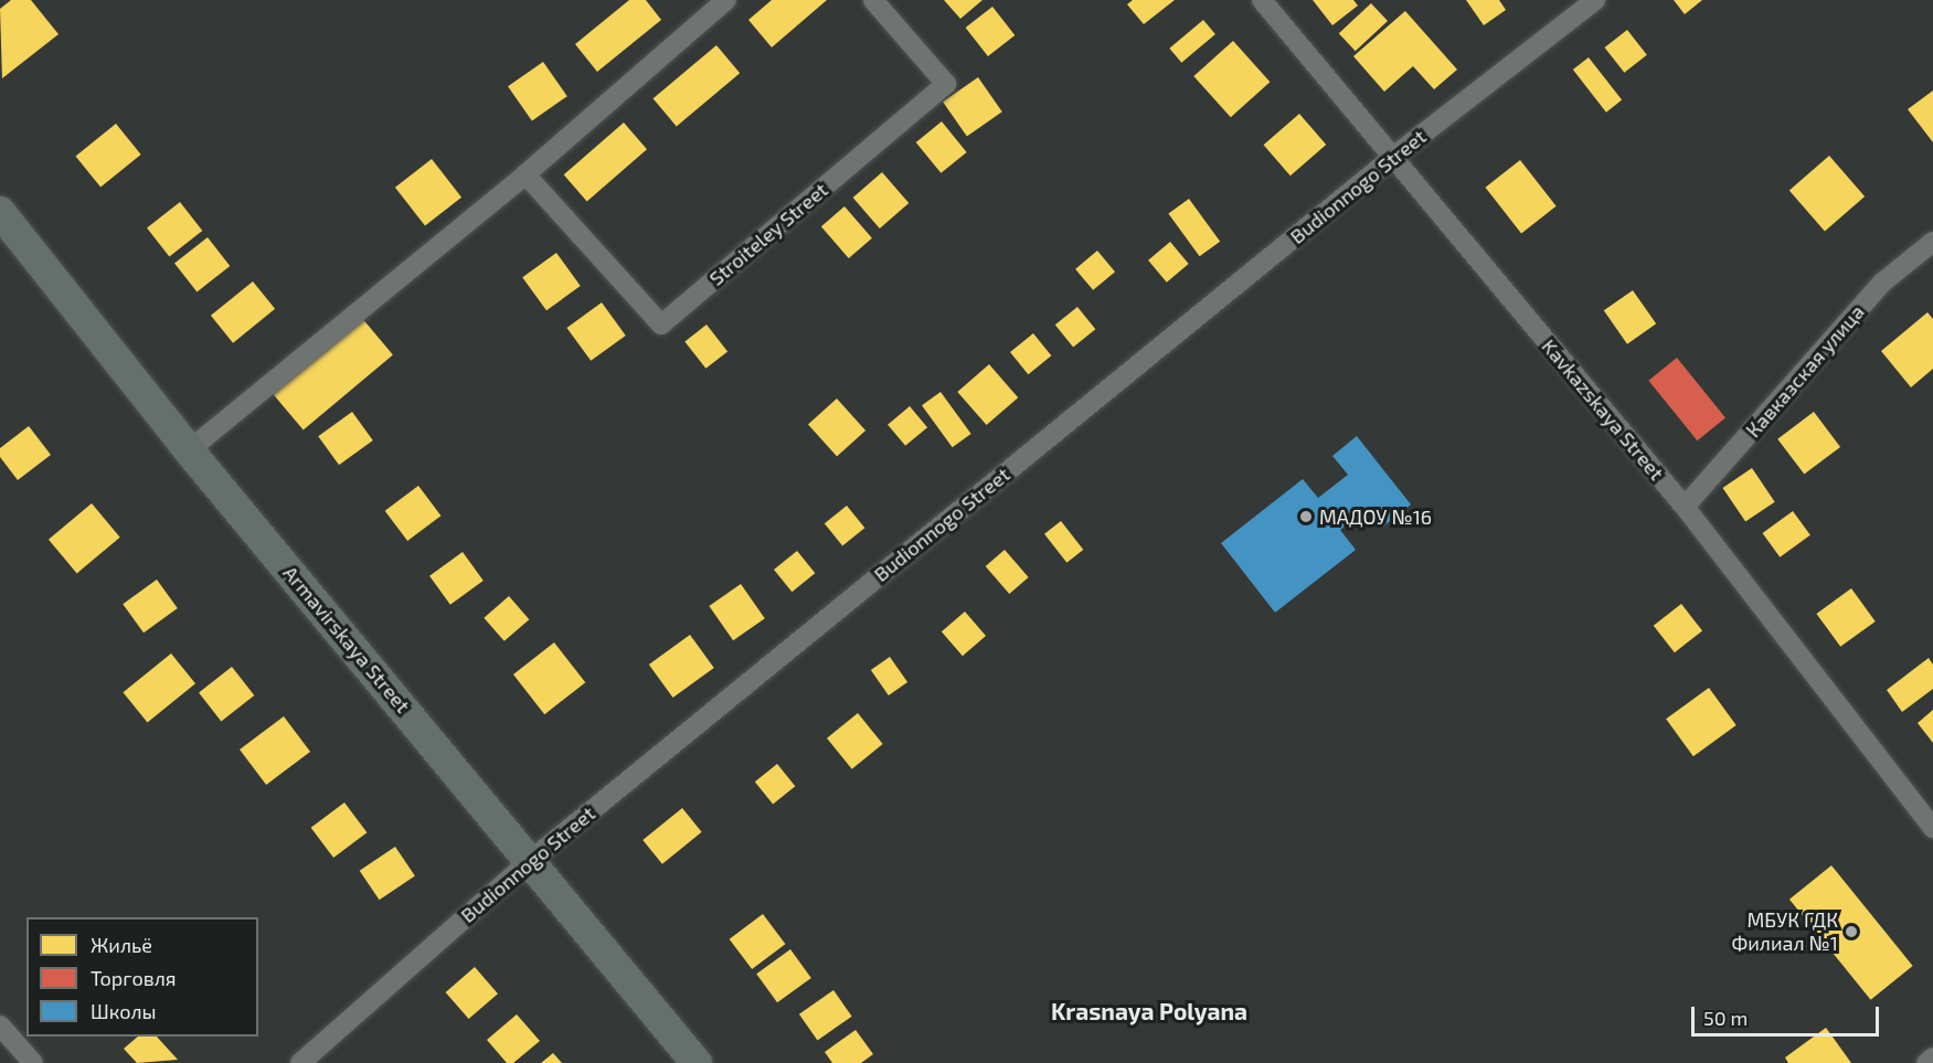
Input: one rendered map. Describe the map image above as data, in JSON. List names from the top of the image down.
{
  "streets": {
    "main road": ["Armavirskaya Street"],
    "street": [
      "Budionnogo Street",
      "Stroiteley Street",
      "Кавказская улица",
      "Kavkazskaya Street"
    ]
  },
  "crossings": [
    ["Budionnogo Street", "Kavkazskaya Street"],
    ["Budionnogo Street", "Armavirskaya Street"],
    ["Кавказская улица", "Kavkazskaya Street"]
  ],
  "districts": ["Krasnaya Polyana"],
  "places": ["МАДОУ №16", "МБУК ГДК Филиал №1"],
  "legend": ["Жильё", "Торговля", "Школы"],
  "scale_bar": "50 m"
}
